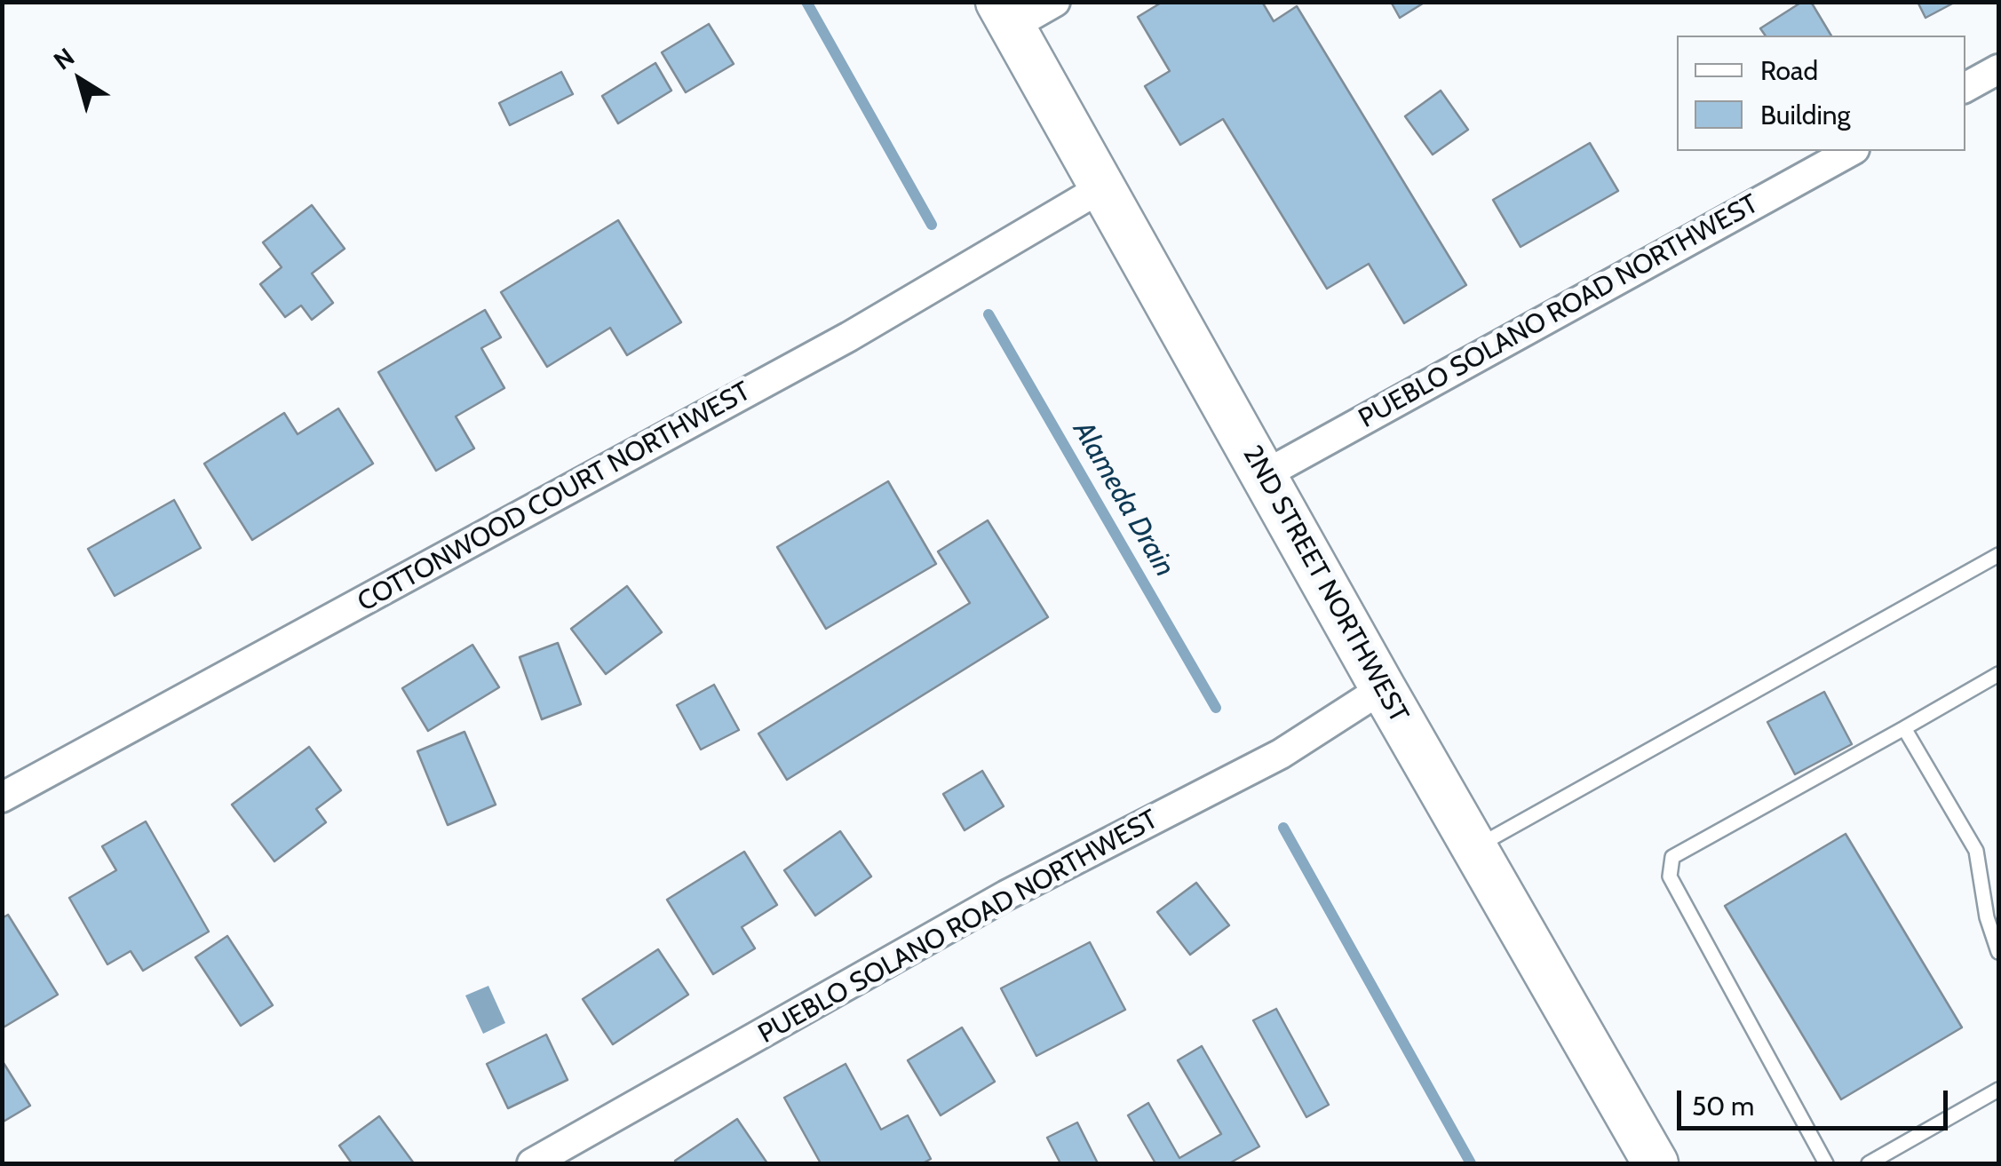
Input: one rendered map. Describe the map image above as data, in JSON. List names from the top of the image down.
{
  "streets": {
    "main road": ["2ND STREET NORTHWEST"],
    "street": ["PUEBLO SOLANO ROAD NORTHWEST", "COTTONWOOD COURT NORTHWEST"]
  },
  "crossings": [
    ["PUEBLO SOLANO ROAD NORTHWEST", "2ND STREET NORTHWEST"],
    ["COTTONWOOD COURT NORTHWEST", "2ND STREET NORTHWEST"]
  ],
  "water": ["Alameda Drain"],
  "legend": ["Road", "Building"],
  "scale_bar": "50 m",
  "north": "top left"
}
